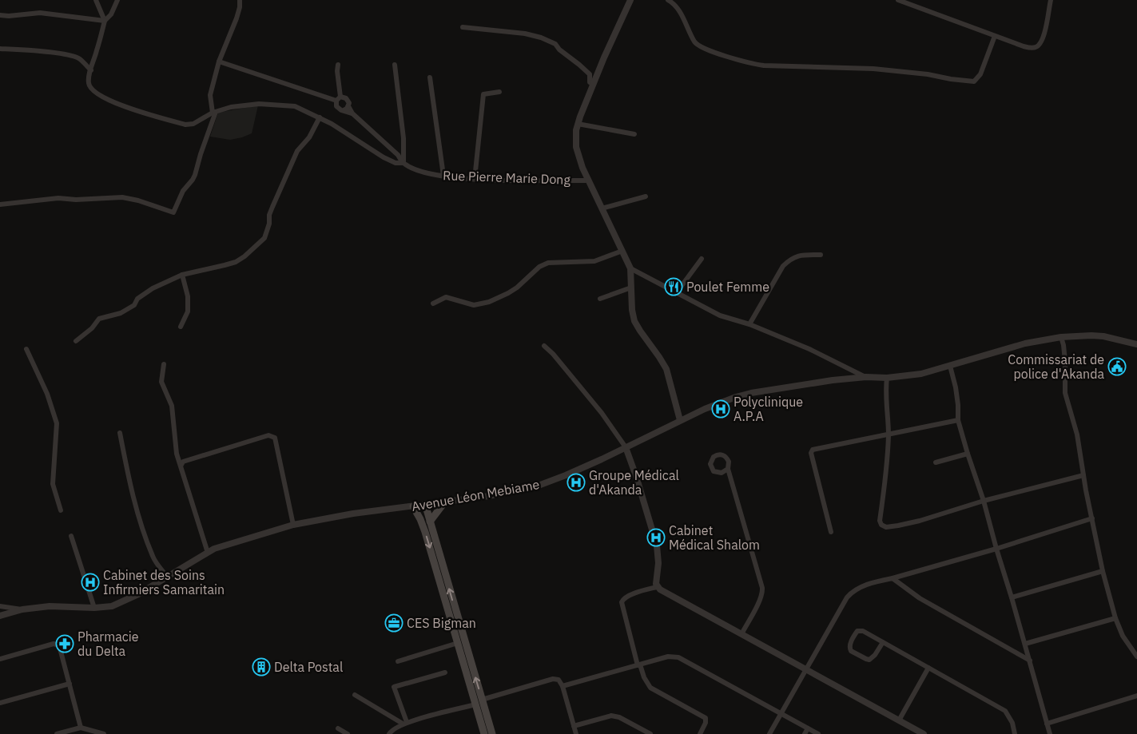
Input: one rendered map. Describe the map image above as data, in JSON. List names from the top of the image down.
{
  "streets": {
    "street": ["Rue Pierre Marie Dong", "Avenue Léon Mebiame"]
  },
  "places": {
    "restaurant": ["Poulet Femme"],
    "public building": ["Commissariat de police d'Akanda"],
    "hospital": [
      "Polyclinique A.P.A",
      "Groupe Médical d'Akanda",
      "Cabinet Médical Shalom",
      "Cabinet des Soins Infirmiers Samaritain"
    ],
    "office": ["CES Bigman"],
    "pharmacy": ["Pharmacie du Delta"],
    "building": ["Delta Postal"]
  }
}
